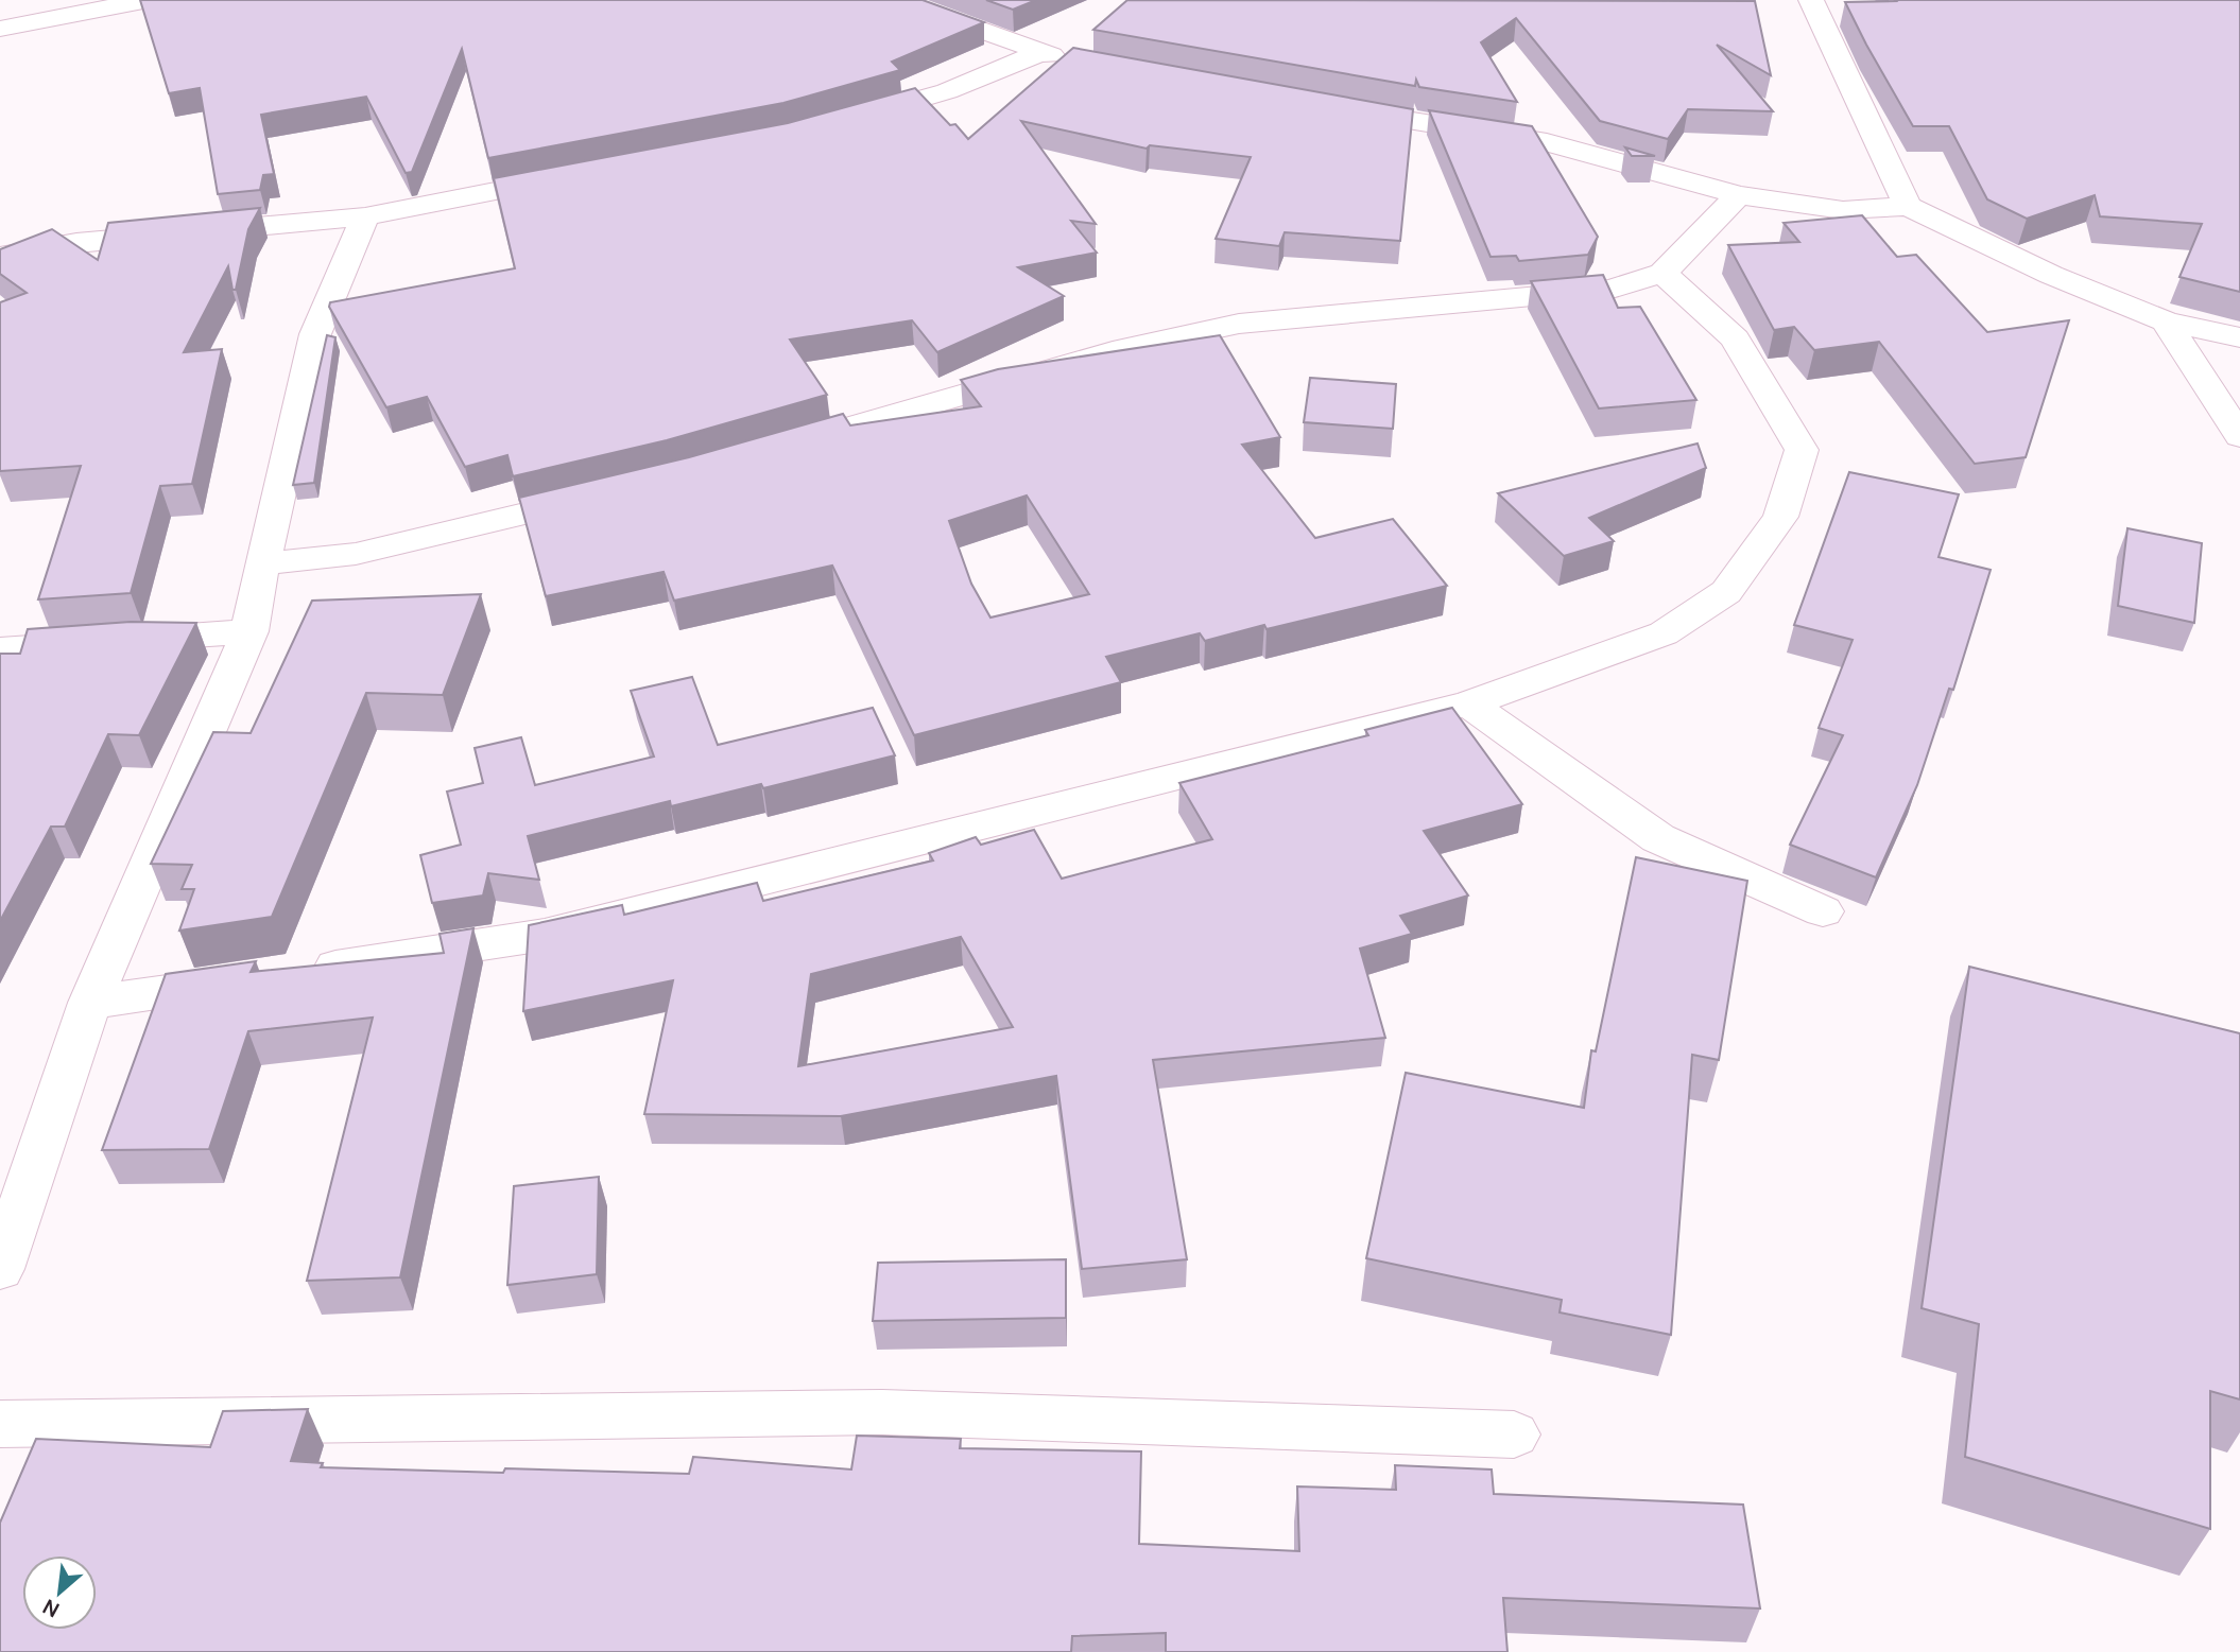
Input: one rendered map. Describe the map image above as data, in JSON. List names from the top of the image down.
{
  "north": "bottom left"
}
